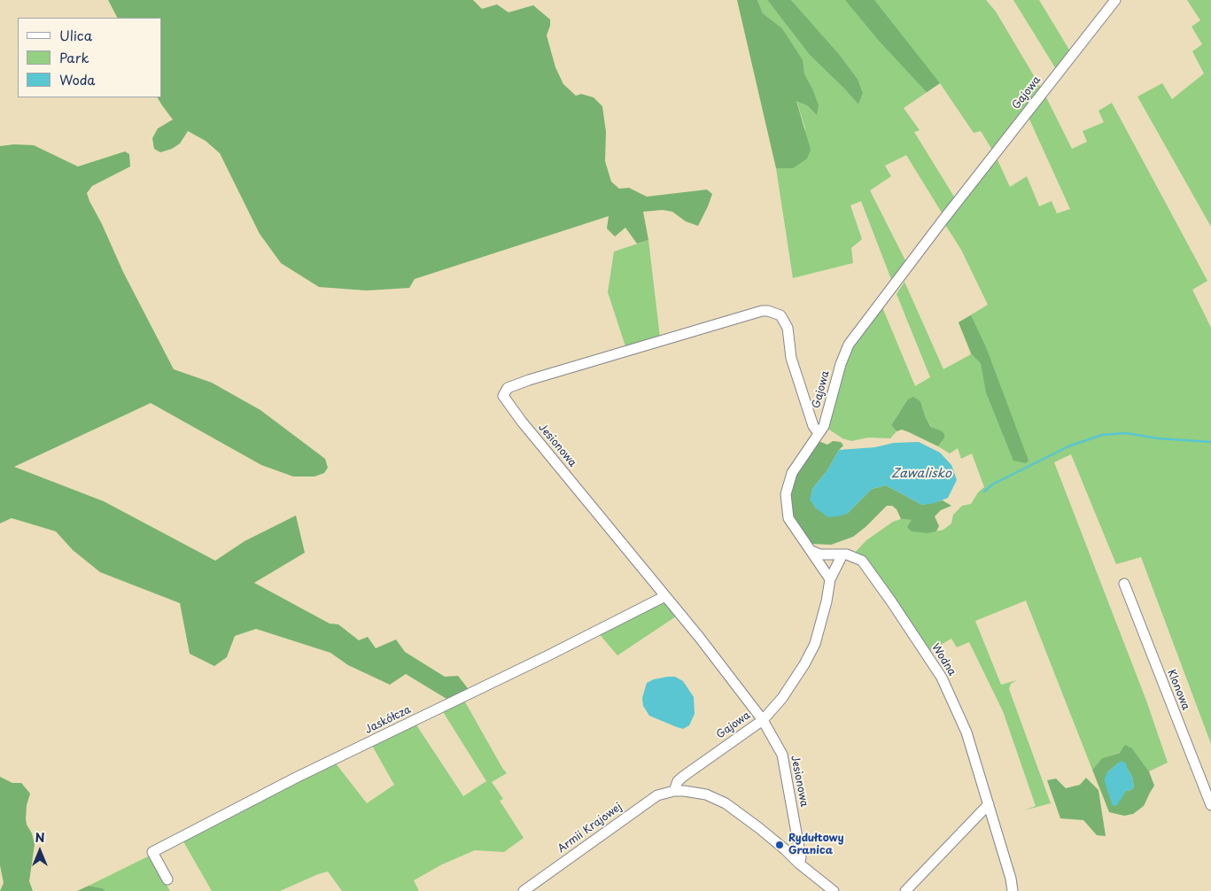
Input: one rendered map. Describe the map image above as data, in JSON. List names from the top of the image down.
{
  "streets": {
    "street": [
      "Gajowa",
      "Jesionowa",
      "Wodna",
      "Klonowa",
      "Jaskółcza",
      "Armii Krajowej"
    ]
  },
  "crossings": [
    ["Gajowa", "Jesionowa"],
    ["Gajowa", "Wodna"],
    ["Gajowa", "Armii Krajowej"],
    ["Jesionowa", "Jaskółcza"]
  ],
  "water": ["Zawalisko"],
  "places": ["Rydułtowy Granica"],
  "legend": ["Ulica", "Park", "Woda"],
  "north": "top"
}
